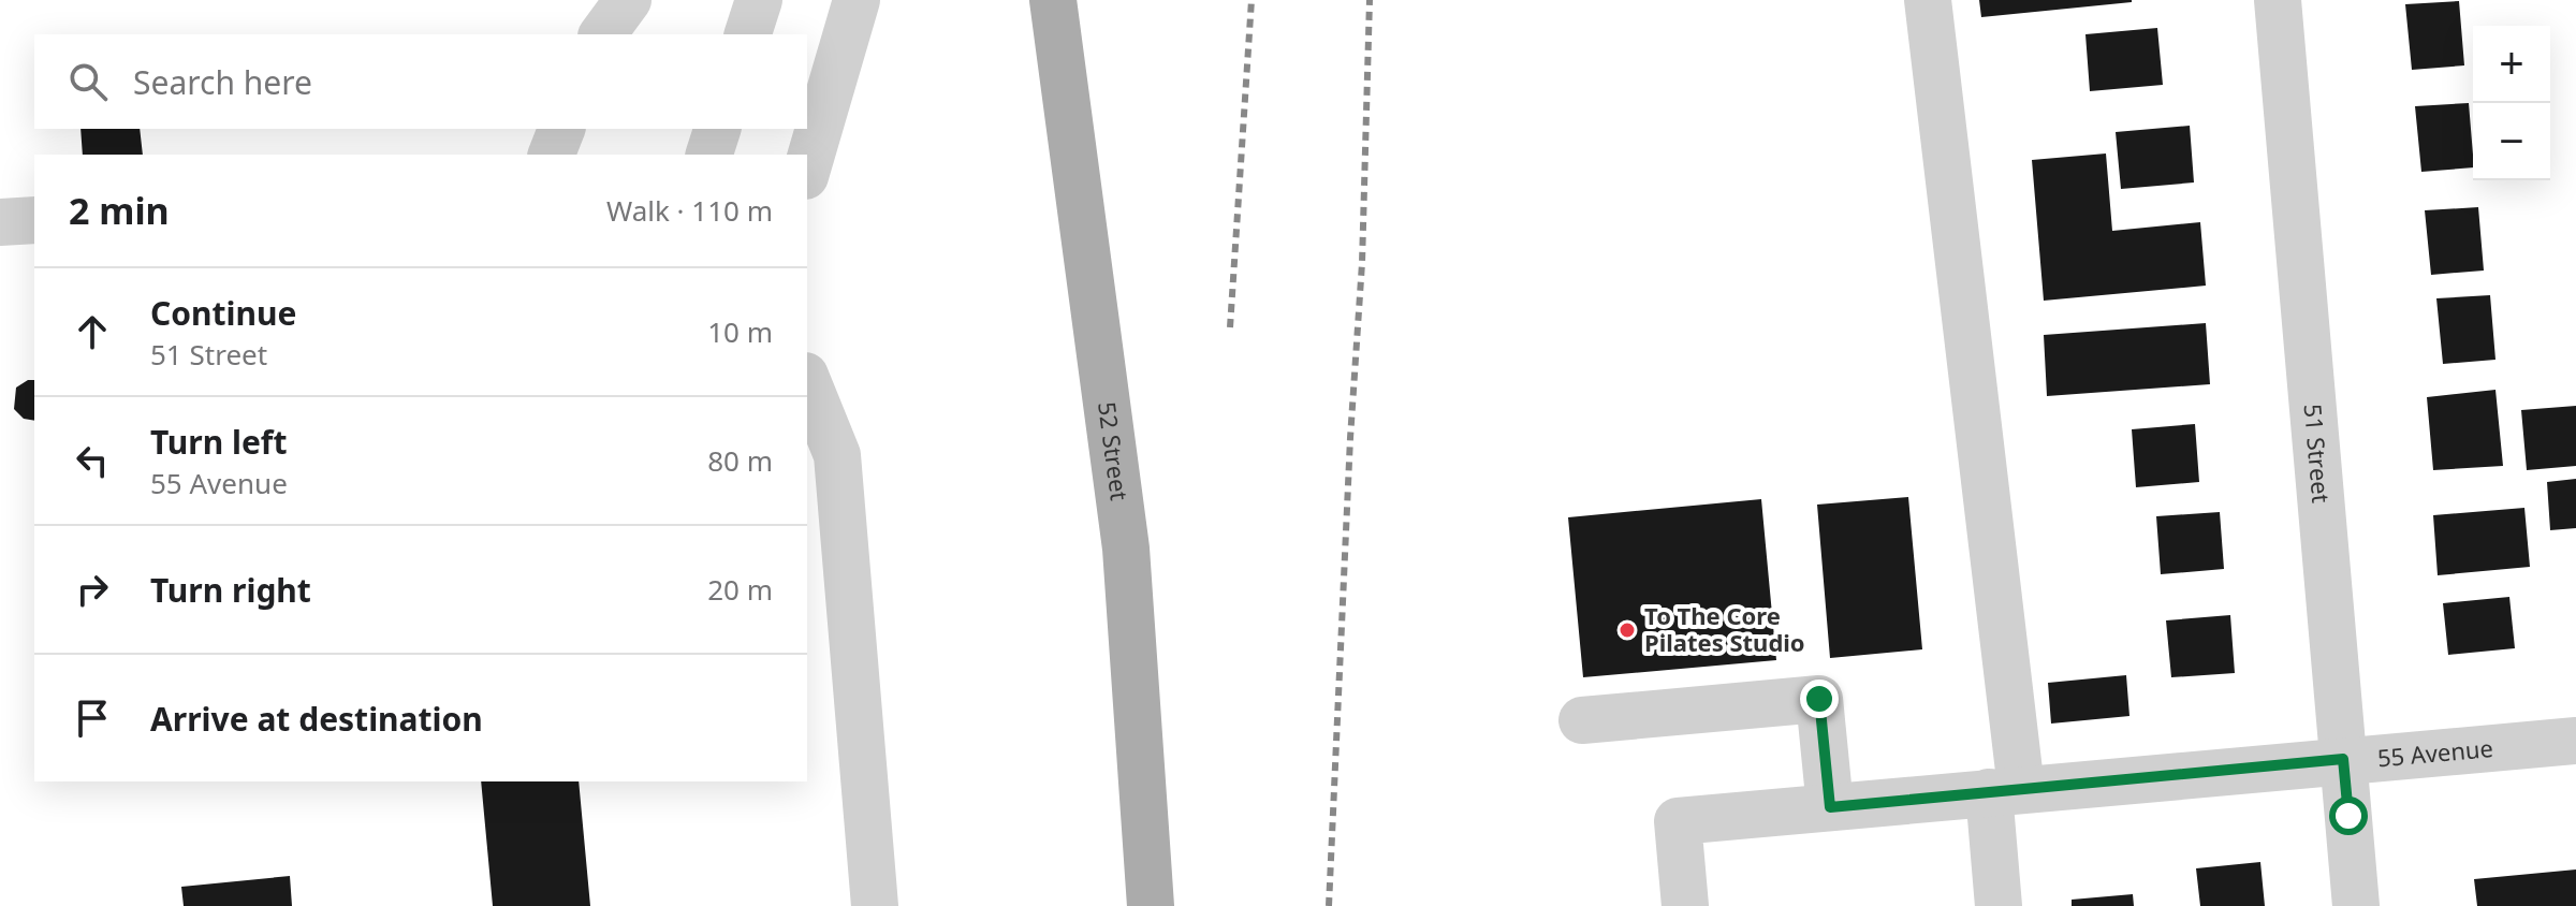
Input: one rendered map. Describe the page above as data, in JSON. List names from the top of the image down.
{
  "streets": {
    "main road": ["52 Street"],
    "street": ["51 Street", "55 Avenue"]
  },
  "crossings": [
    ["51 Street", "55 Avenue"]
  ],
  "places": ["To The Core Pilates Studio"],
  "page": {
    "map_buttons": ["+", "−"],
    "search": "Search here",
    "heading": ["2 min", "Walk · 110 m"],
    "list": [
      ["Continue", "51 Street", "10 m"],
      ["Turn left", "55 Avenue", "80 m"],
      ["Turn right", "20 m"],
      "Arrive at destination"
    ]
  }
}
